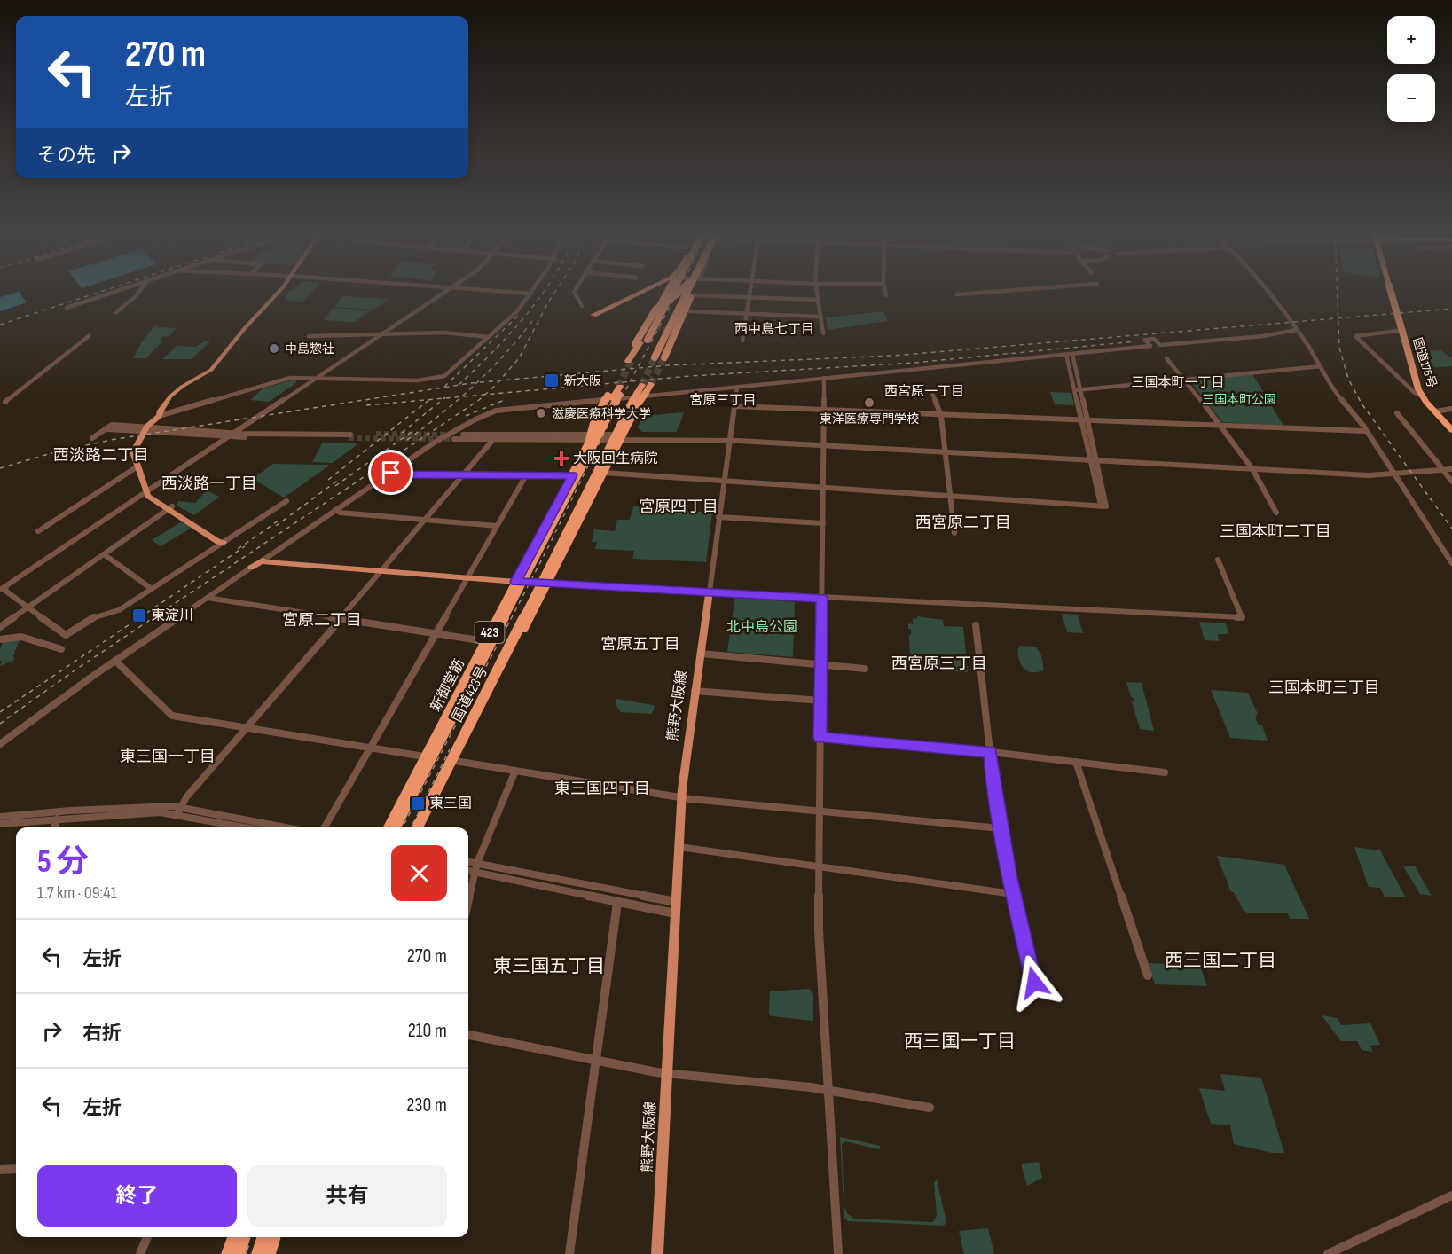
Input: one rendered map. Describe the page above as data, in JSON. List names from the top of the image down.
{
  "streets": {
    "highway": [
      "国道176号",
      "423",
      "新御堂筋",
      "国道423号"
    ],
    "main road": ["熊野大阪線"]
  },
  "crossings": [
    ["423", "国道423号"],
    ["新御堂筋", "国道423号"]
  ],
  "districts": [
    "西中島七丁目",
    "三国本町一丁目",
    "西宮原一丁目",
    "宮原三丁目",
    "西淡路二丁目",
    "西淡路一丁目",
    "宮原四丁目",
    "西宮原二丁目",
    "三国本町二丁目",
    "宮原二丁目",
    "宮原五丁目",
    "西宮原三丁目",
    "三国本町三丁目",
    "東三国一丁目",
    "東三国四丁目",
    "西三国二丁目",
    "東三国五丁目",
    "西三国一丁目"
  ],
  "parks": ["三国本町公園", "北中島公園"],
  "places": {
    "other": ["中島惣社", "東洋医療専門学校", "滋慶医療科学大学"],
    "transit": ["新大阪", "東淀川", "東三国"],
    "health": ["大阪回生病院"]
  },
  "page": {
    "map_buttons": ["+", "−"],
    "turn": ["270 m", "左折"],
    "then": "その先",
    "heading": ["5 分", "1.7 km · 09:41"],
    "list": [
      {
        "name": "左折",
        "value": "270 m"
      },
      {
        "name": "右折",
        "value": "210 m"
      },
      {
        "name": "左折",
        "value": "230 m"
      }
    ],
    "buttons": ["終了", "共有"]
  }
}
